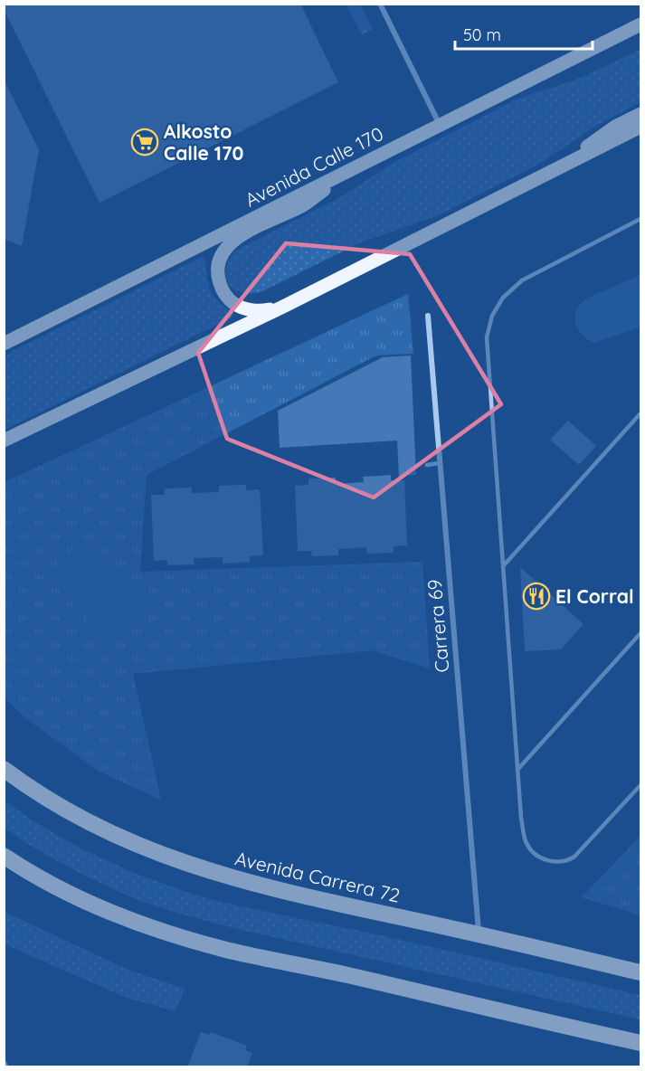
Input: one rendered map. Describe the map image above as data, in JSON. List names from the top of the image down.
{
  "streets": {
    "highway": ["Avenida Carrera 72"],
    "main road": ["Avenida Calle 170"],
    "street": ["Carrera 69"]
  },
  "crossings": [
    ["Carrera 69", "Avenida Carrera 72"]
  ],
  "places": {
    "supermarket": ["Alkosto Calle 170"],
    "restaurant": ["El Corral"]
  },
  "scale_bar": "50 m"
}
